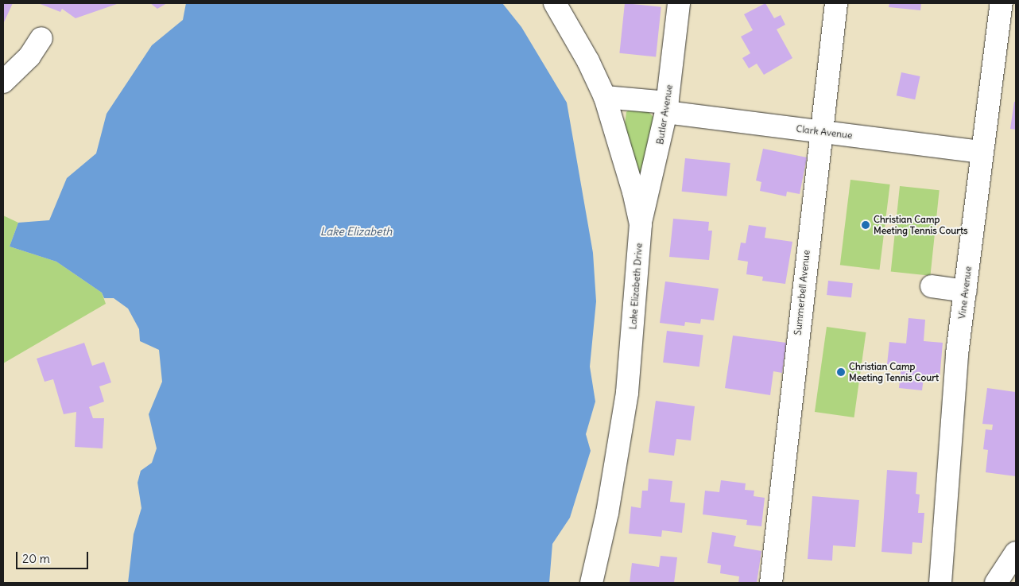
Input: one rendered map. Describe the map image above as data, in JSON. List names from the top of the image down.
{
  "streets": {
    "street": [
      "Butler Avenue",
      "Clark Avenue",
      "Lake Elizabeth Drive",
      "Summerbell Avenue",
      "Vine Avenue"
    ]
  },
  "crossings": [
    ["Butler Avenue", "Clark Avenue"],
    ["Butler Avenue", "Lake Elizabeth Drive"],
    ["Clark Avenue", "Lake Elizabeth Drive"],
    ["Clark Avenue", "Summerbell Avenue"],
    ["Clark Avenue", "Vine Avenue"]
  ],
  "water": ["Lake Elizabeth"],
  "places": ["Christian Camp Meeting Tennis Courts", "Christian Camp Meeting Tennis Court"],
  "scale_bar": "20 m"
}
